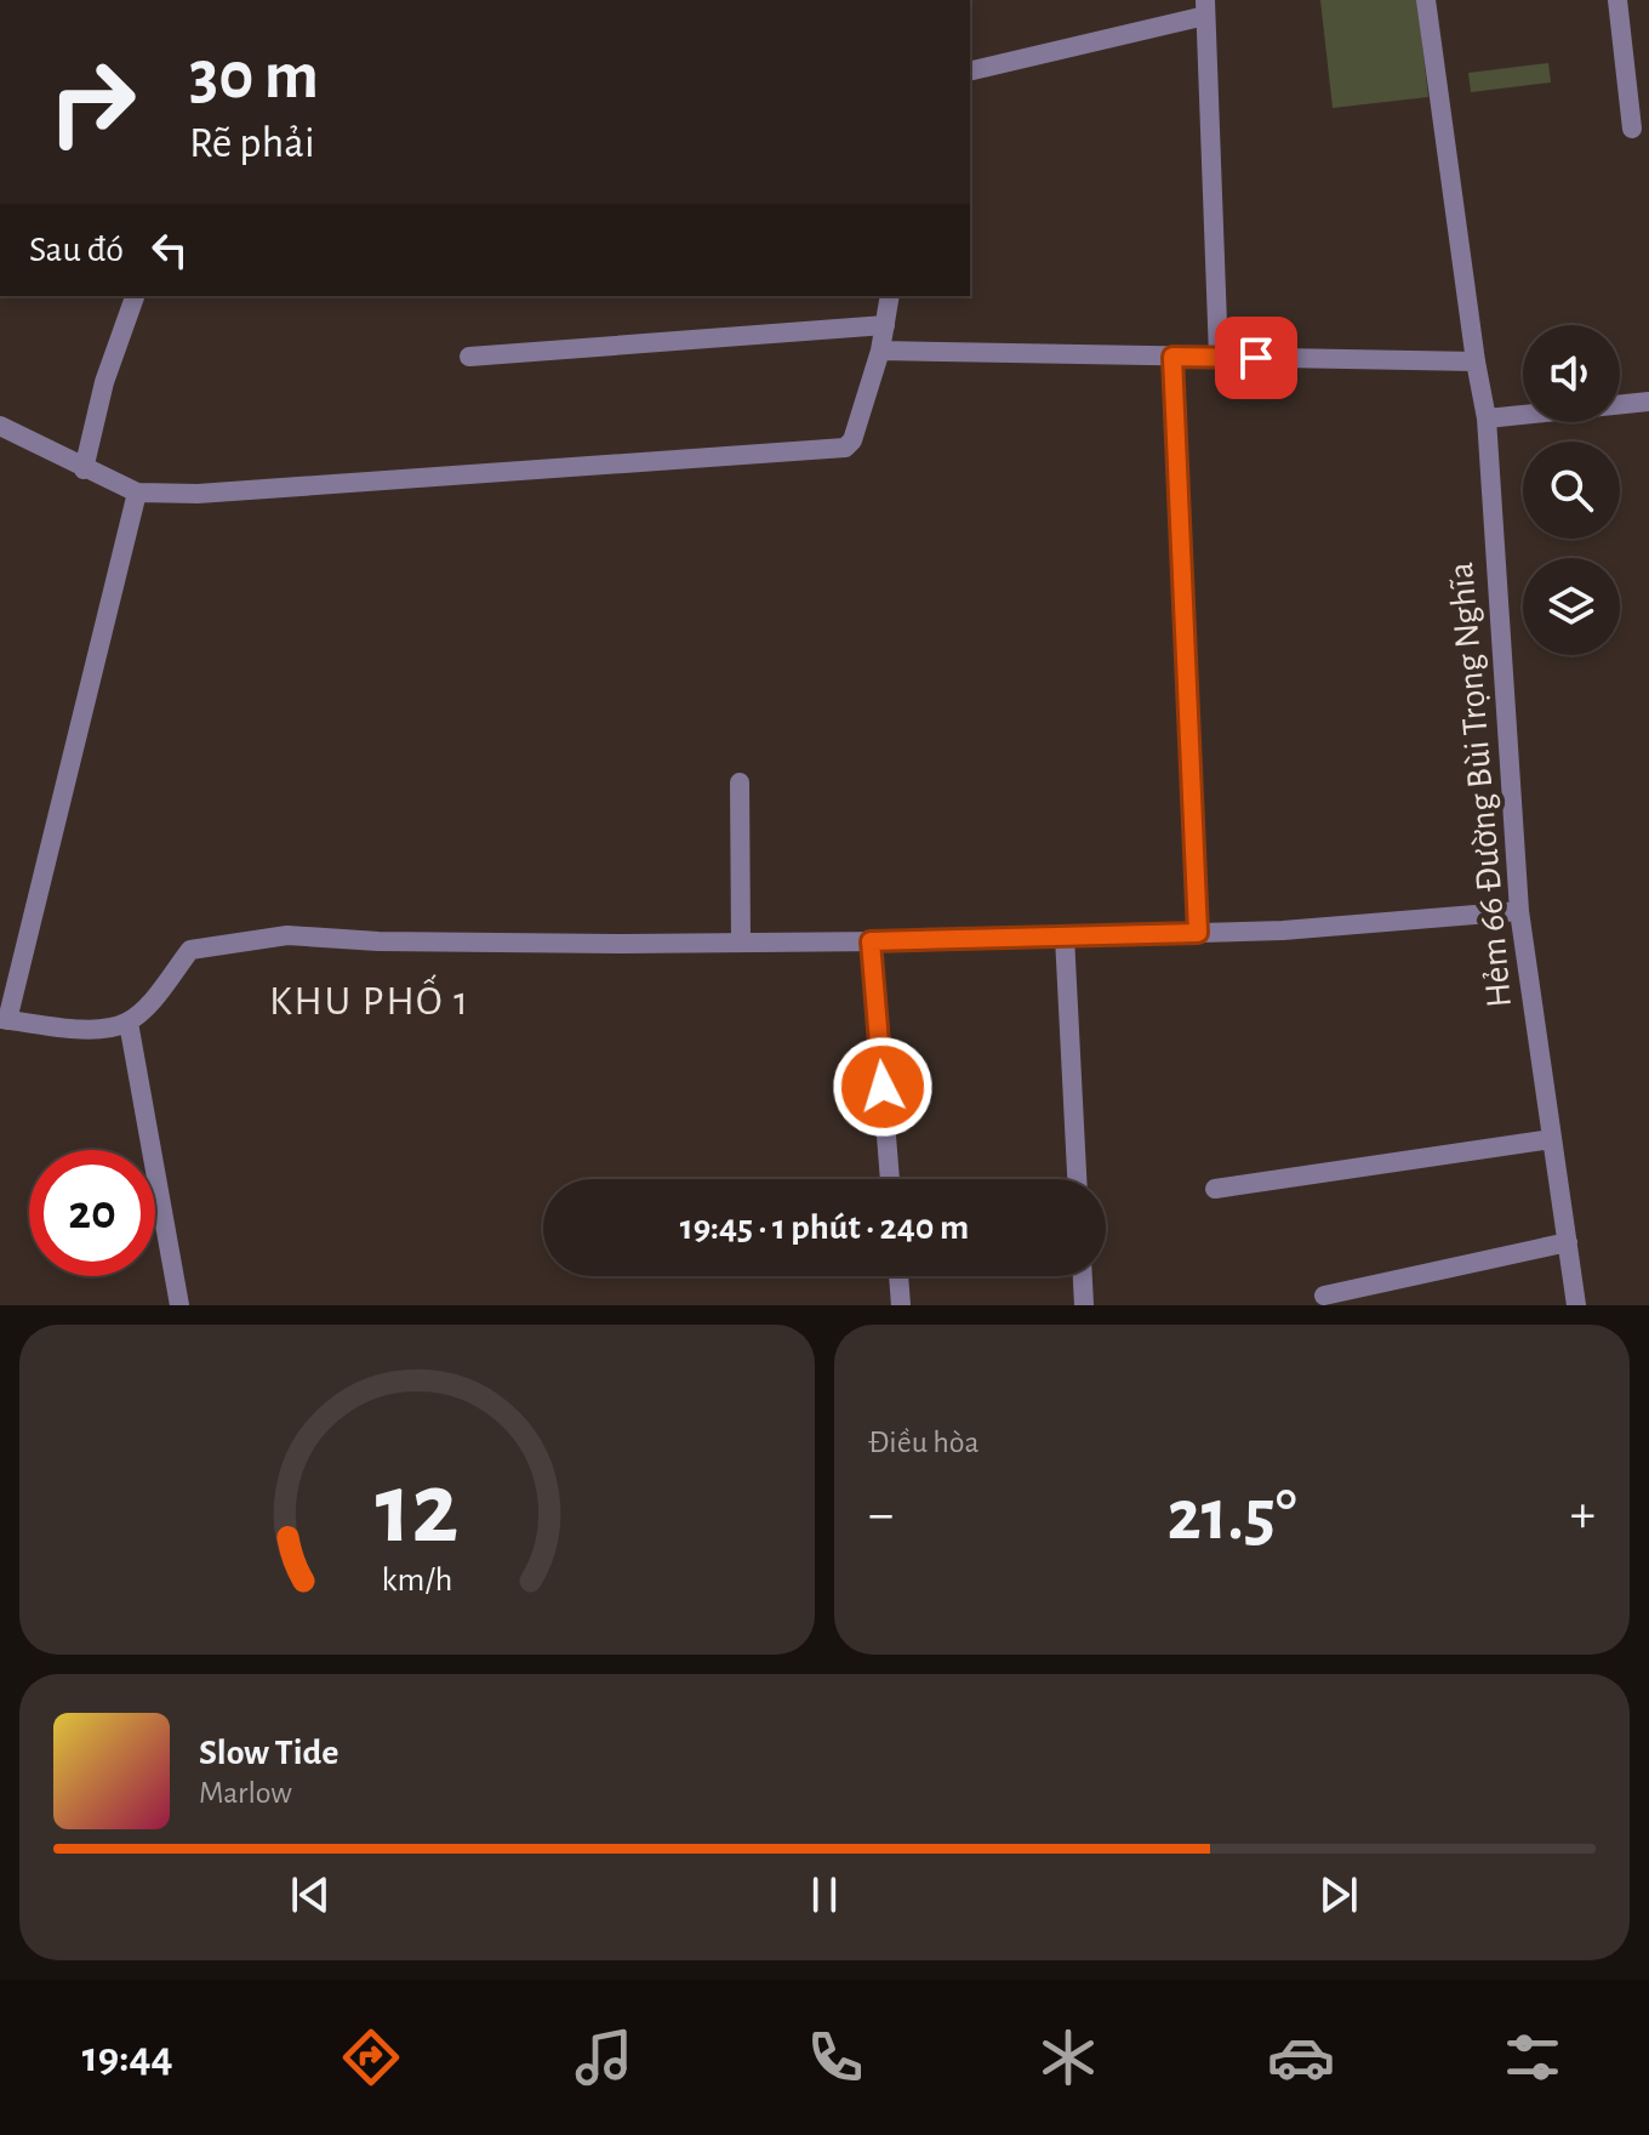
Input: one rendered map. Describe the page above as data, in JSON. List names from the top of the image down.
{
  "streets": {
    "street": ["Hẻm 66 Đường Bùi Trọng Nghĩa"]
  },
  "districts": ["KHU PHỐ 1"],
  "page": {
    "turn": ["30 m", "Rẽ phải"],
    "then": "Sau đó",
    "limit": "20",
    "trip": "19:45 · 1 phút · 240 m",
    "tile": "Điều hòa",
    "heat": ["−", "21.5°", "+"],
    "song": ["Slow Tide", "Marlow"],
    "tabs": "19:44",
    "gauge": ["12", "km/h"]
  }
}
